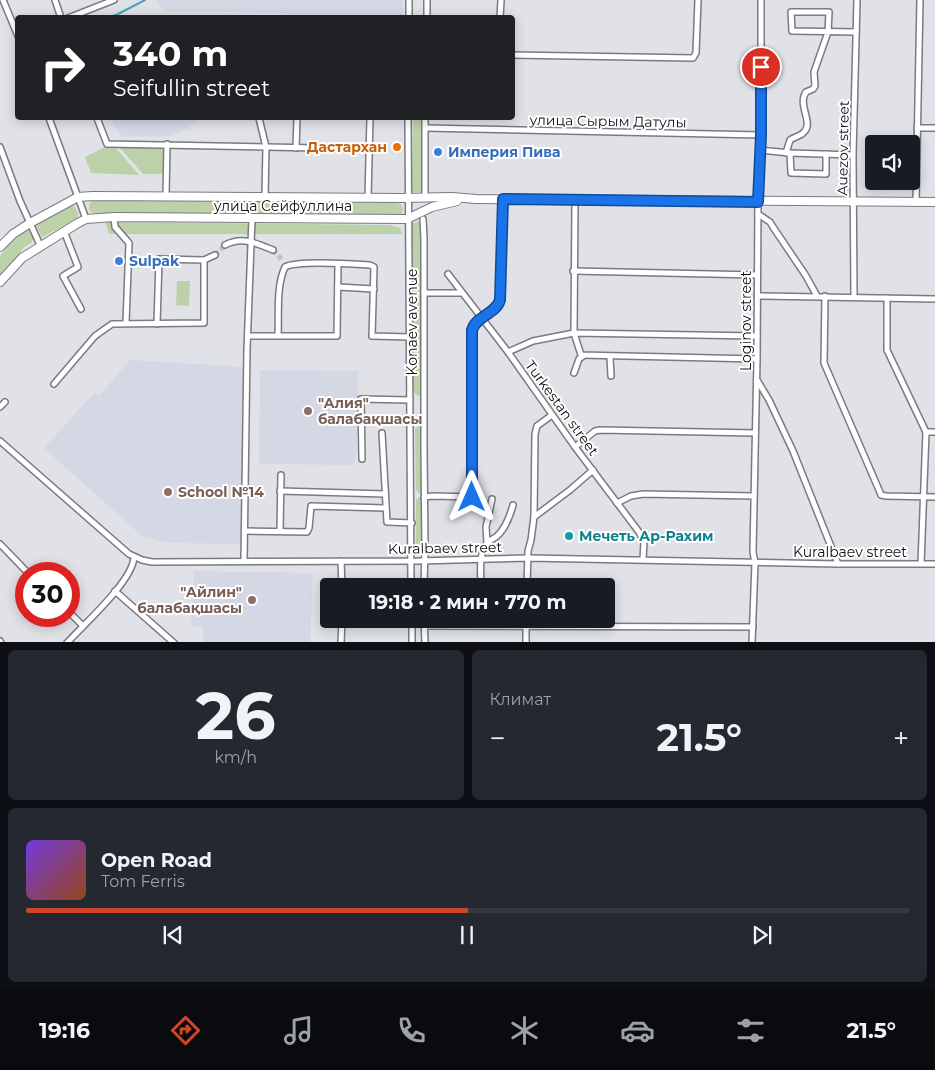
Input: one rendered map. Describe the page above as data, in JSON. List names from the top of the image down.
{
  "streets": {
    "main road": ["улица Сейфуллина", "Konaev avenue"],
    "street": [
      "улица Сырым Датулы",
      "Auezov street",
      "Loginov street",
      "Turkestan street",
      "Kuralbaev street"
    ]
  },
  "crossings": [
    ["улица Сырым Датулы", "Loginov street"],
    ["улица Сырым Датулы", "Konaev avenue"],
    ["улица Сейфуллина", "Konaev avenue"],
    ["Loginov street", "Kuralbaev street"],
    ["Konaev avenue", "Kuralbaev street"],
    ["Turkestan street", "Kuralbaev street"]
  ],
  "places": [
    "Дастархан",
    "Империя Пива",
    "Sulpak",
    "\"Алия\" балабақшасы",
    "School №14",
    "Мечеть Ар-Рахим",
    "\"Айлин\" балабақшасы"
  ],
  "page": {
    "turn": ["340 m", "Seifullin street"],
    "limit": "30",
    "trip": "19:18 · 2 мин · 770 m",
    "tile": [
      ["26", "km/h"],
      "Климат"
    ],
    "heat": ["−", "21.5°", "+"],
    "song": ["Open Road", "Tom Ferris"],
    "tabs": ["19:16", "21.5°"]
  }
}
